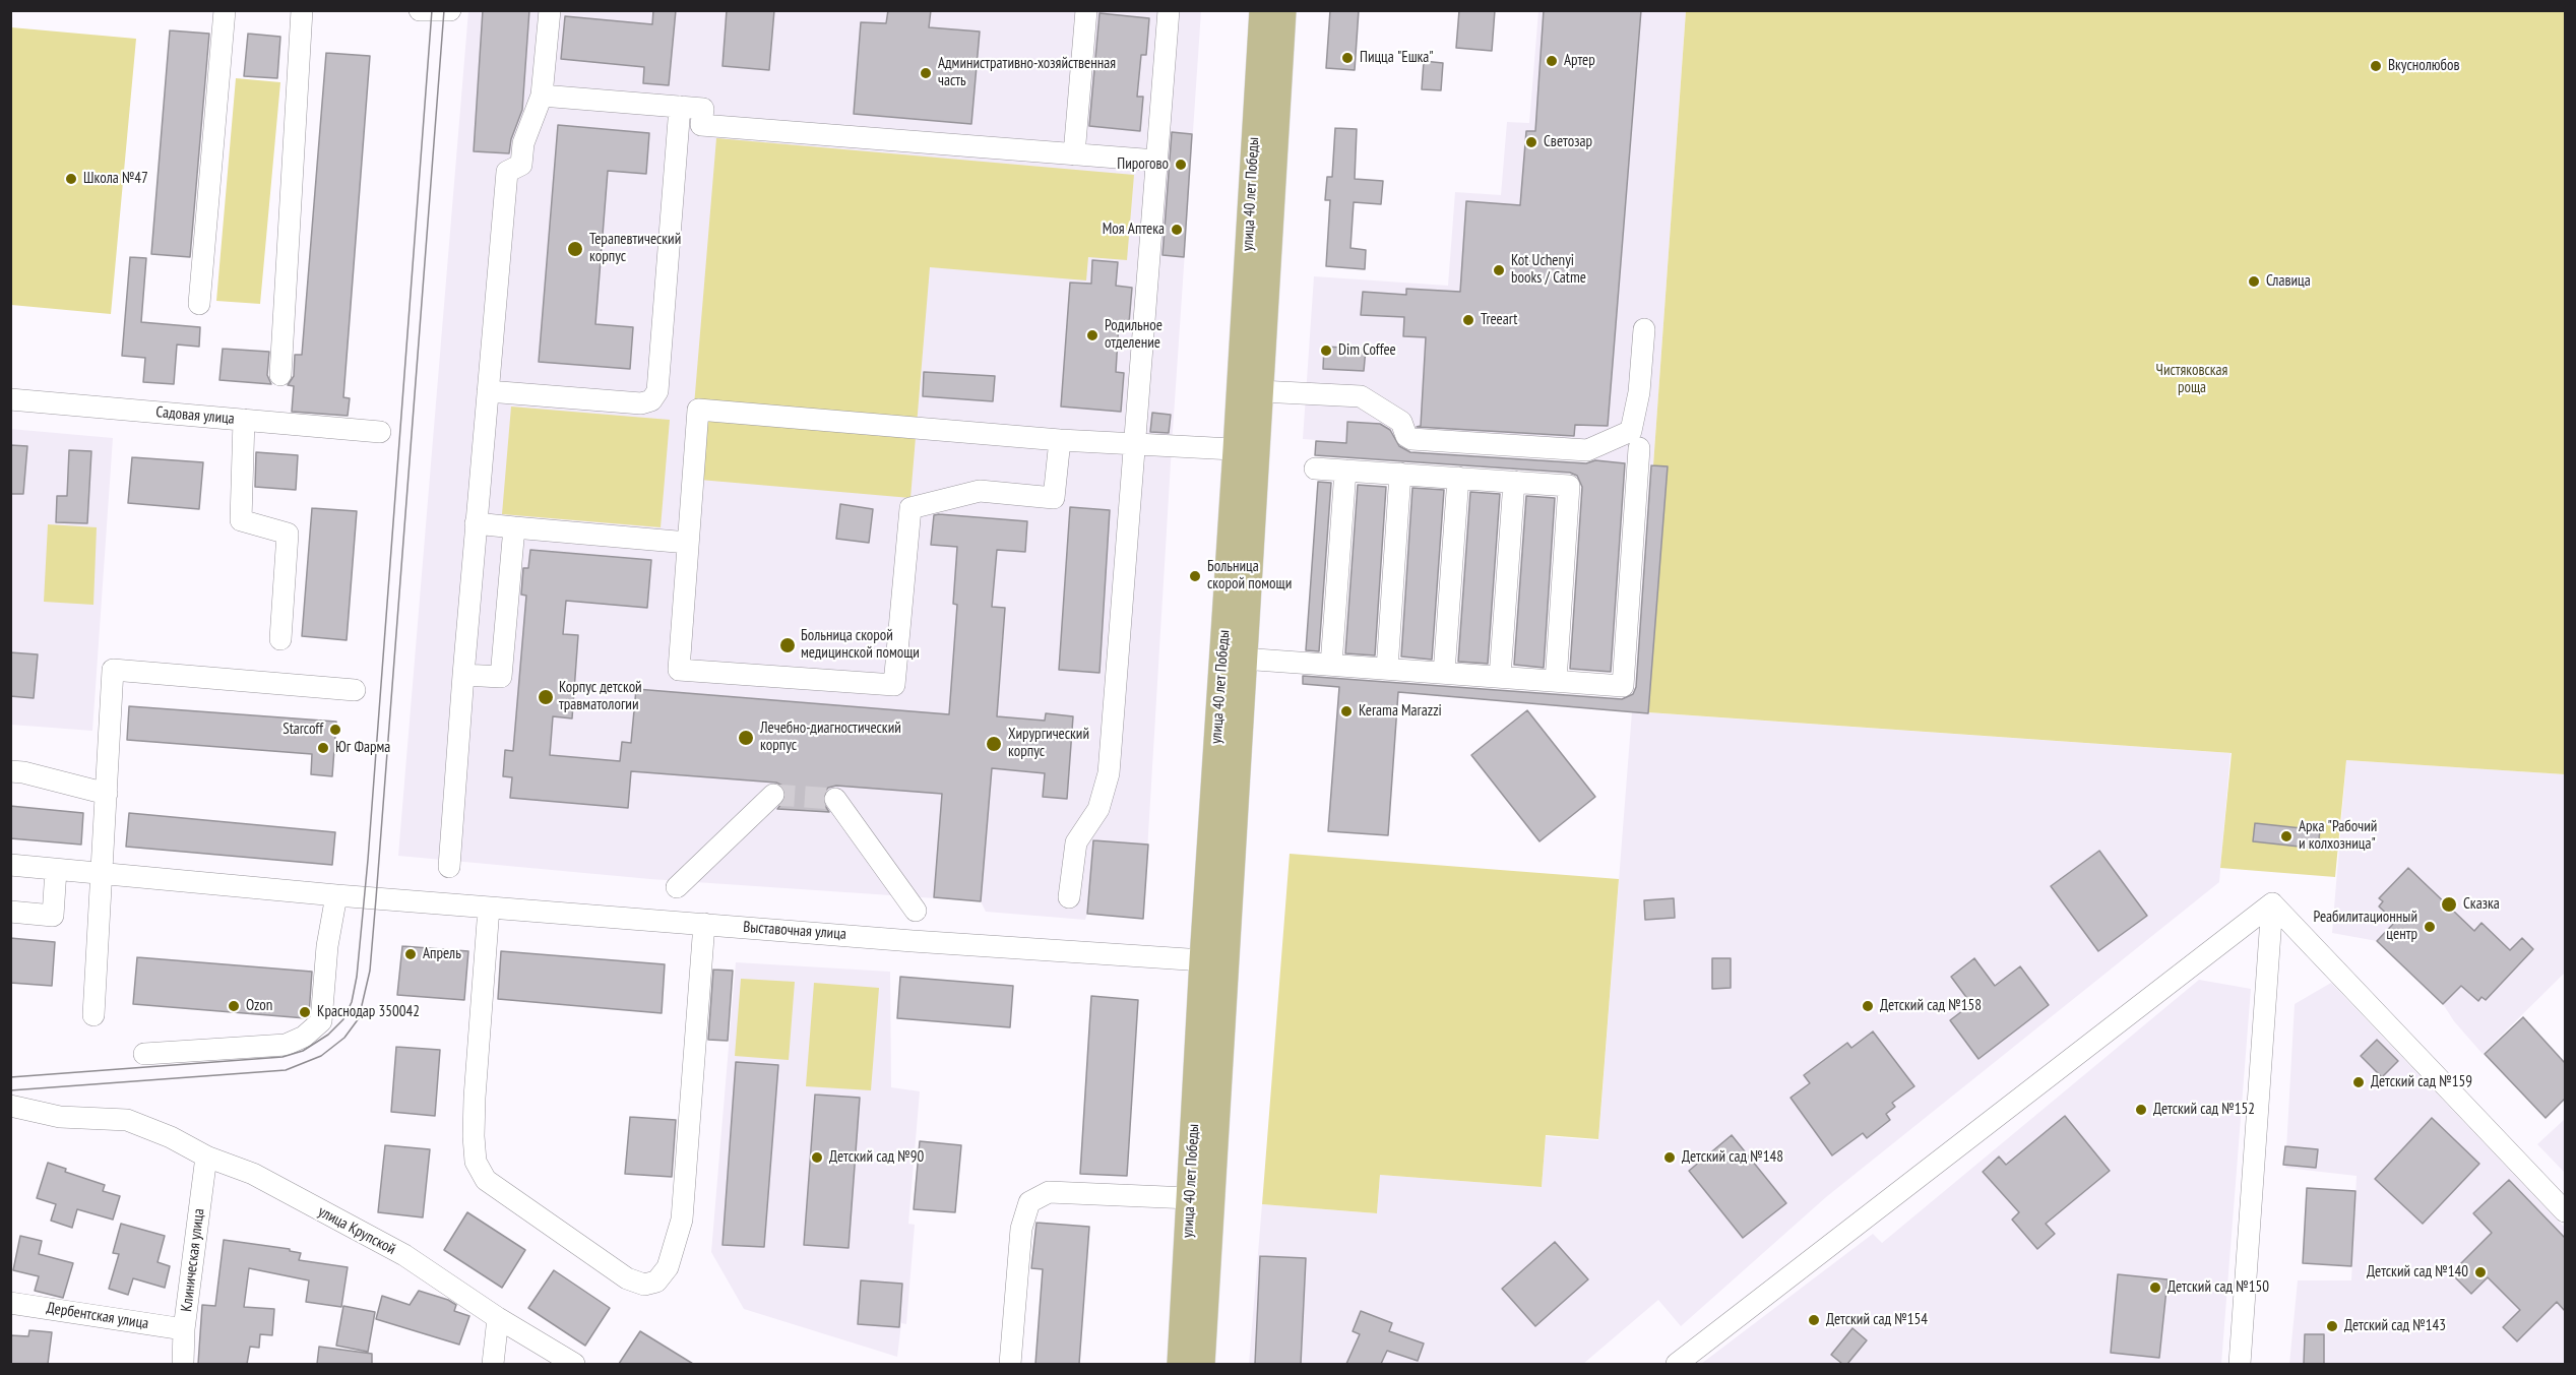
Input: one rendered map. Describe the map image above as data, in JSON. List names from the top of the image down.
{
  "streets": {
    "main road": ["улица 40 лет Победы"],
    "street": [
      "Садовая улица",
      "Выставочная улица",
      "улица Крупской",
      "Клиническая улица",
      "Дербентская улица"
    ]
  },
  "crossings": [
    ["улица 40 лет Победы", "Выставочная улица"],
    ["улица Крупской", "Клиническая улица"],
    ["Клиническая улица", "Дербентская улица"]
  ],
  "parks": ["Чистяковская роща"],
  "places": [
    "Пицца \"Ешка\"",
    "Артер",
    "Вкуснолюбов",
    "Административно-хозяйственная часть",
    "Светозар",
    "Пирогово",
    "Школа №47",
    "Моя Аптека",
    "Терапевтический корпус",
    "Kot Uchenyi books / Catme",
    "Славица",
    "Treeart",
    "Родильное отделение",
    "Dim Coffee",
    "Больница скорой помощи",
    "Больница скорой медицинской помощи",
    "Корпус детской травматологии",
    "Kerama Marazzi",
    "Starcoff",
    "Лечебно-диагностический корпус",
    "Хирургический корпус",
    "Юг Фарма",
    "Арка \"Рабочий и колхозница\"",
    "Сказка",
    "Реабилитационный центр",
    "Апрель",
    "Ozon",
    "Детский сад №158",
    "Краснодар 350042",
    "Детский сад №159",
    "Детский сад №152",
    "Детский сад №90",
    "Детский сад №148",
    "Детский сад №140",
    "Детский сад №150",
    "Детский сад №154",
    "Детский сад №143"
  ]
}
